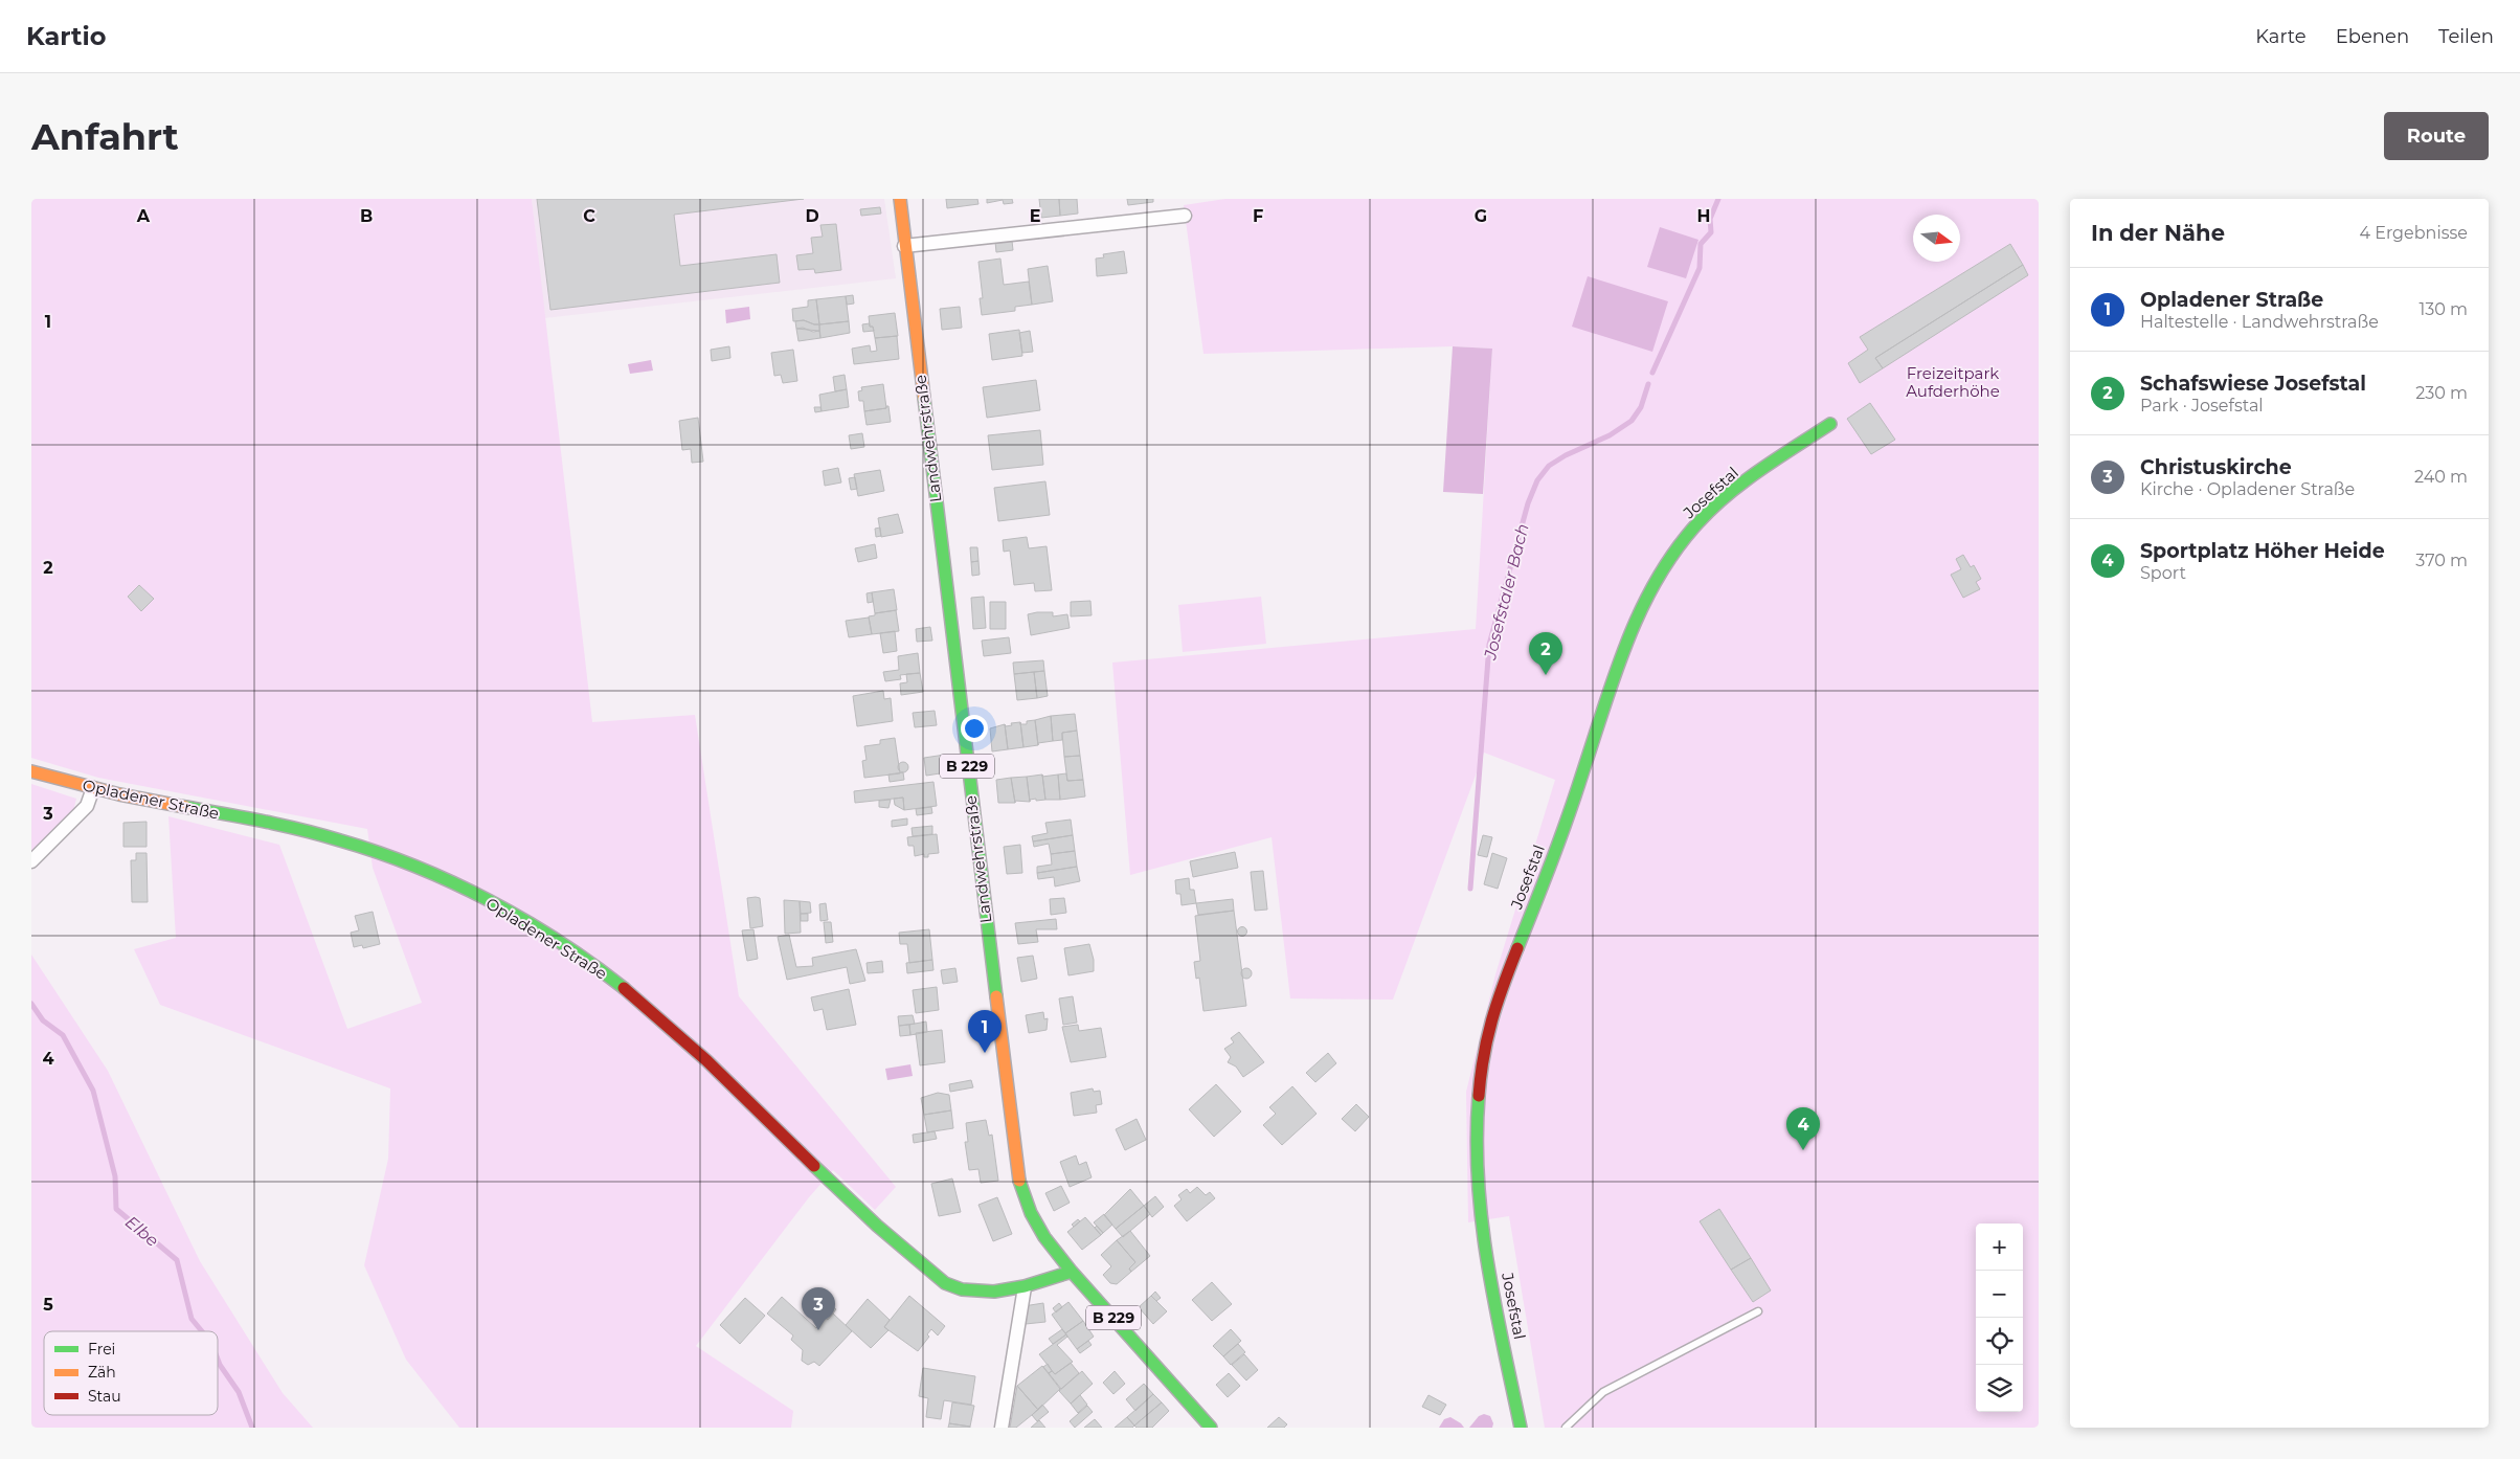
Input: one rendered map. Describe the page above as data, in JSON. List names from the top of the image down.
{
  "streets": {
    "main road": [
      "Landwehrstraße",
      "Josefstal",
      "B 229",
      "Opladener Straße"
    ]
  },
  "crossings": [
    ["Landwehrstraße", "B 229"],
    ["Landwehrstraße", "Opladener Straße"],
    ["B 229", "Opladener Straße"]
  ],
  "water": ["Josefstaler Bach", "Elbe"],
  "parks": ["Freizeitpark Aufderhöhe"],
  "legend": ["Frei", "Zäh", "Stau"],
  "north": "right",
  "page": {
    "header": "Kartio",
    "nav": ["Karte", "Ebenen", "Teilen"],
    "buttons": "Route",
    "title": "Anfahrt",
    "heading": ["In der Nähe", "4 Ergebnisse"],
    "list": [
      {
        "mark": "1",
        "name": "Opladener Straße",
        "note": "Haltestelle · Landwehrstraße",
        "value": "130 m"
      },
      {
        "mark": "2",
        "name": "Schafswiese Josefstal",
        "note": "Park · Josefstal",
        "value": "230 m"
      },
      {
        "mark": "3",
        "name": "Christuskirche",
        "note": "Kirche · Opladener Straße",
        "value": "240 m"
      },
      {
        "mark": "4",
        "name": "Sportplatz Höher Heide",
        "note": "Sport",
        "value": "370 m"
      }
    ],
    "pins": [
      "2",
      "1",
      "4",
      "3"
    ],
    "map_buttons": ["+", "−"]
  },
  "grid": {
    "columns": [
      "A",
      "B",
      "C",
      "D",
      "E",
      "F",
      "G",
      "H"
    ],
    "rows": [
      "1",
      "2",
      "3",
      "4",
      "5"
    ]
  }
}
